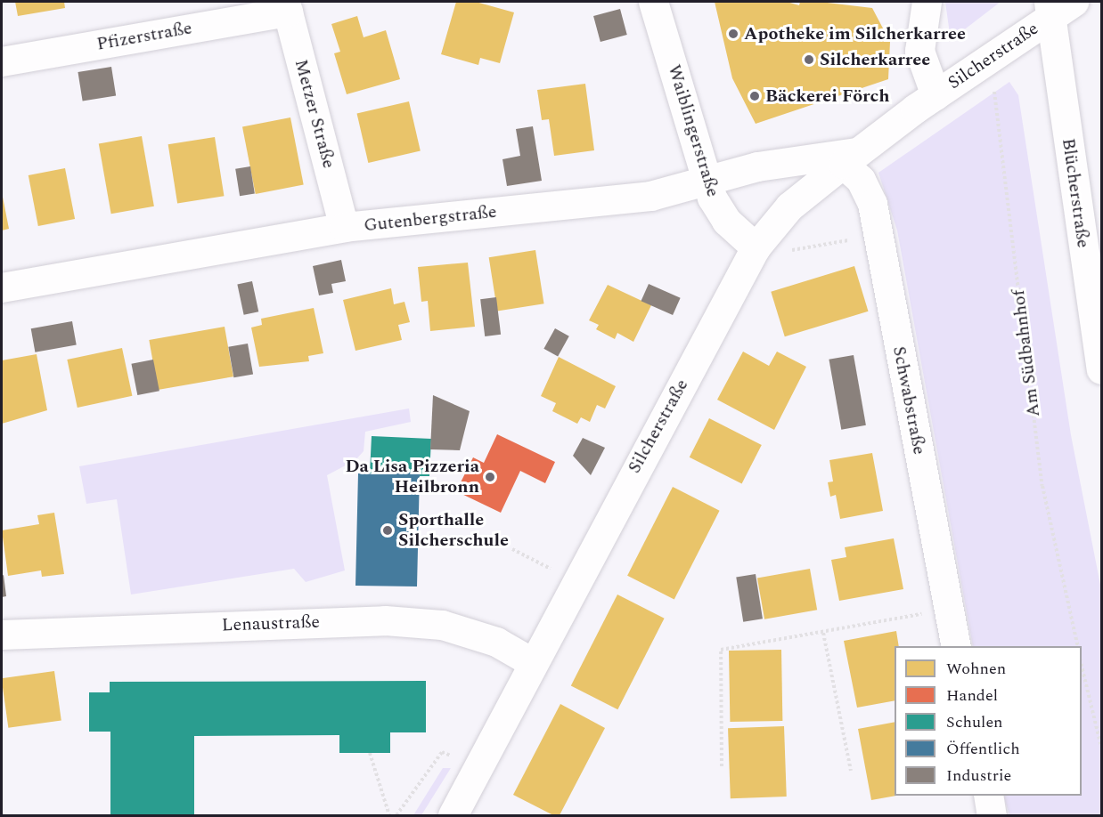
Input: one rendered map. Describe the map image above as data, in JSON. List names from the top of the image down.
{
  "streets": {
    "street": [
      "Pfizerstraße",
      "Silcherstraße",
      "Metzer Straße",
      "Waiblingerstraße",
      "Blücherstraße",
      "Gutenbergstraße",
      "Schwabstraße",
      "Lenaustraße"
    ],
    "path": ["Am Südbahnhof"]
  },
  "crossings": [
    ["Pfizerstraße", "Metzer Straße"],
    ["Silcherstraße", "Waiblingerstraße"],
    ["Silcherstraße", "Blücherstraße"],
    ["Silcherstraße", "Gutenbergstraße"],
    ["Silcherstraße", "Am Südbahnhof"],
    ["Silcherstraße", "Schwabstraße"],
    ["Silcherstraße", "Lenaustraße"],
    ["Metzer Straße", "Gutenbergstraße"],
    ["Waiblingerstraße", "Gutenbergstraße"],
    ["Gutenbergstraße", "Schwabstraße"]
  ],
  "places": [
    "Apotheke im Silcherkarree",
    "Silcherkarree",
    "Bäckerei Förch",
    "Da Lisa Pizzeria Heilbronn",
    "Sporthalle Silcherschule"
  ],
  "legend": [
    "Wohnen",
    "Handel",
    "Schulen",
    "Öffentlich",
    "Industrie"
  ]
}
